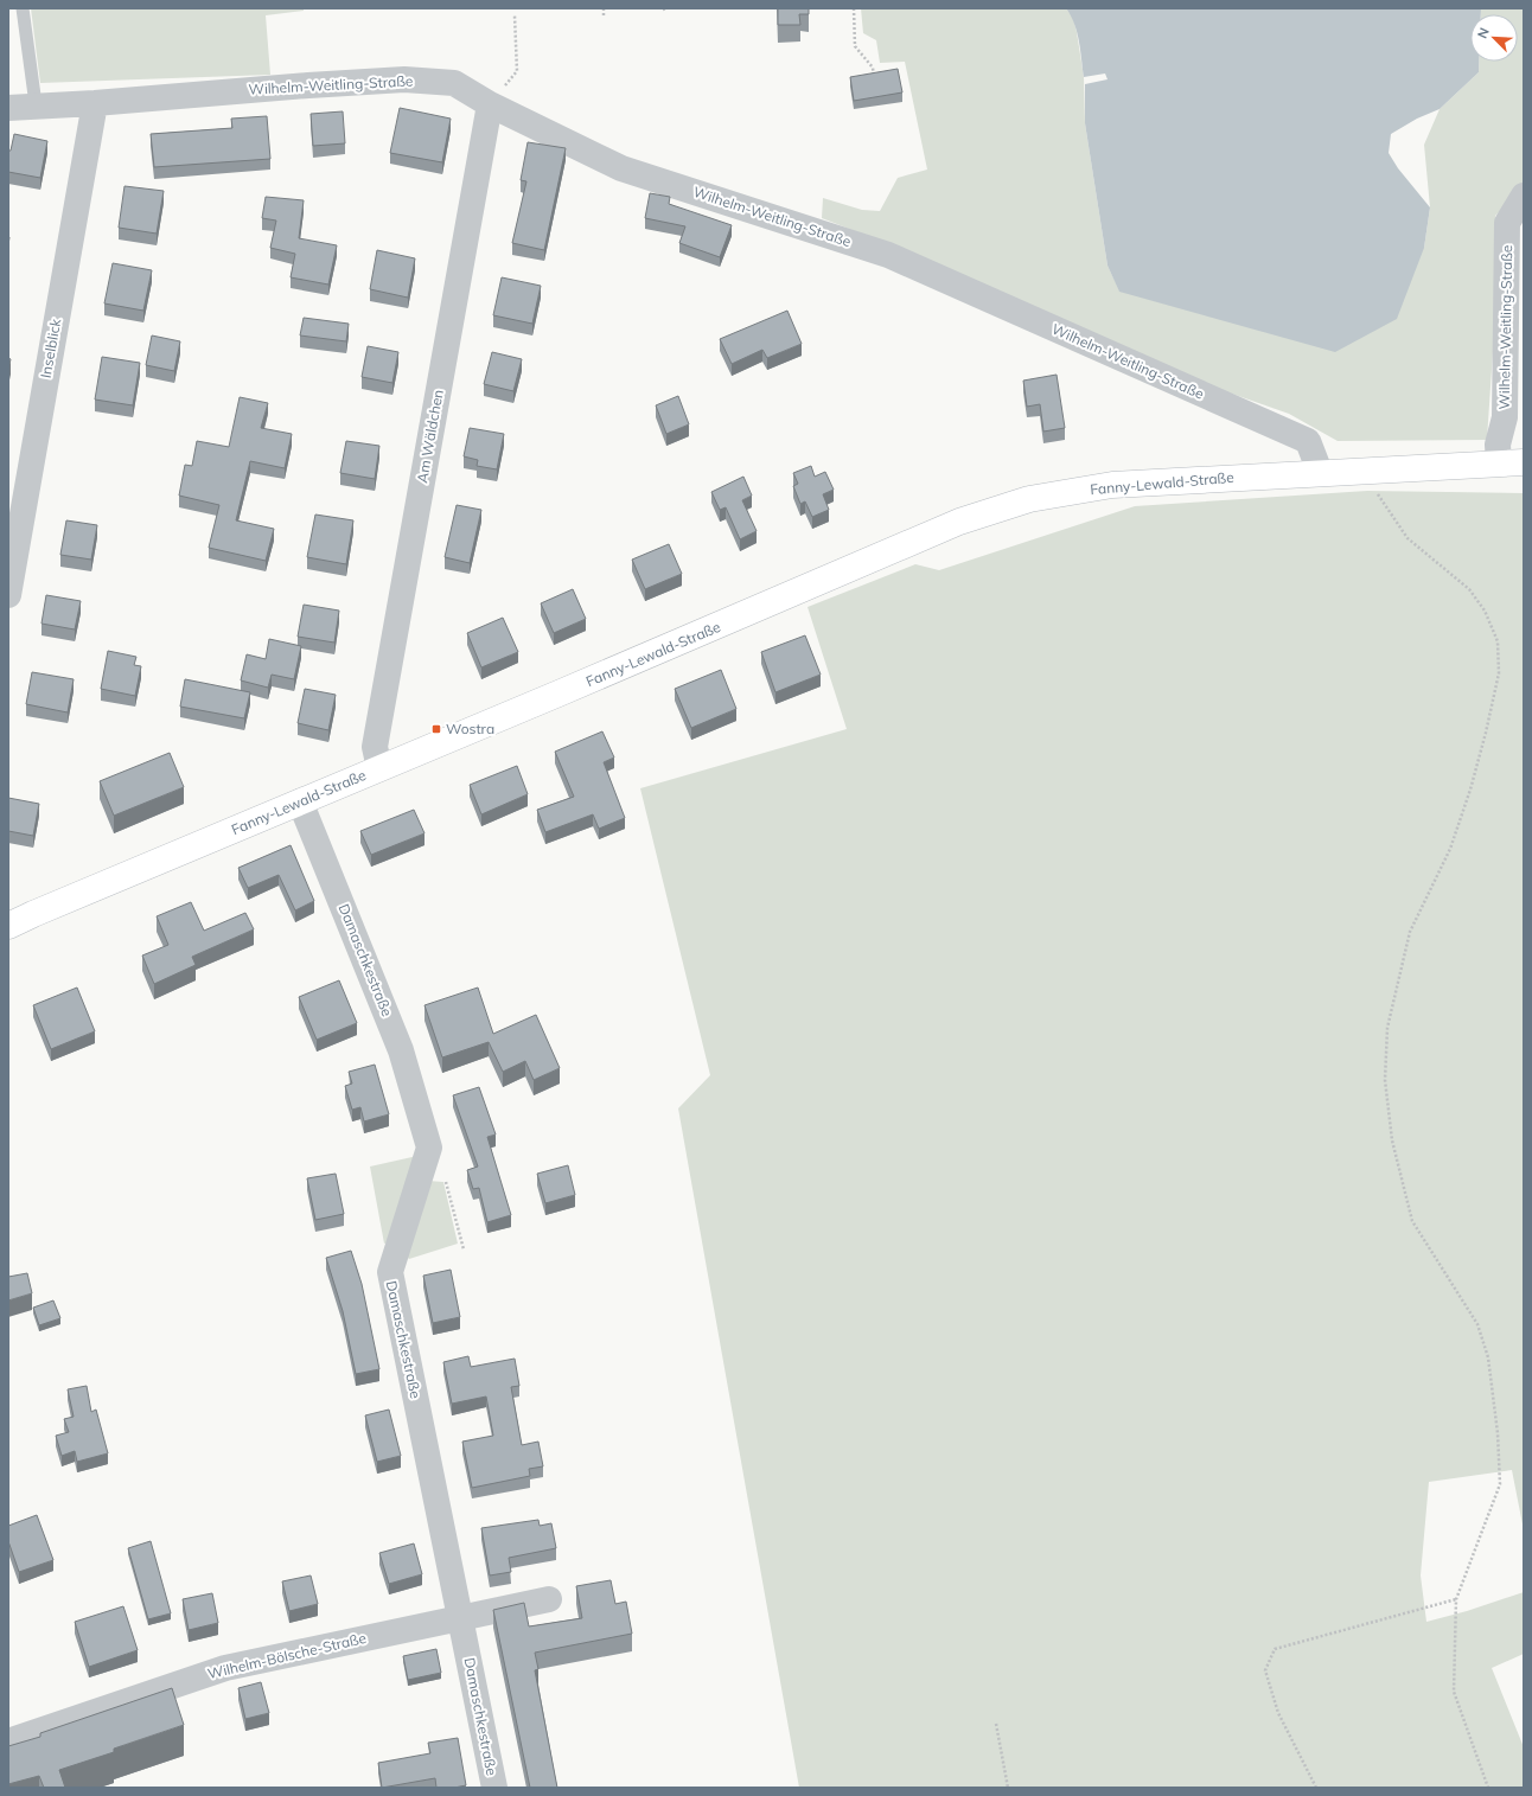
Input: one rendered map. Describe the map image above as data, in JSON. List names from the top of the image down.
{
  "streets": {
    "street": [
      "Wilhelm-Weitling-Straße",
      "Inselblick",
      "Am Wäldchen",
      "Fanny-Lewald-Straße",
      "Damaschkestraße",
      "Wilhelm-Bölsche-Straße"
    ]
  },
  "crossings": [
    ["Wilhelm-Weitling-Straße", "Inselblick"],
    ["Wilhelm-Weitling-Straße", "Am Wäldchen"],
    ["Wilhelm-Weitling-Straße", "Fanny-Lewald-Straße"],
    ["Am Wäldchen", "Fanny-Lewald-Straße"],
    ["Fanny-Lewald-Straße", "Damaschkestraße"],
    ["Damaschkestraße", "Wilhelm-Bölsche-Straße"]
  ],
  "places": {
    "transit": ["Wostra"]
  },
  "north": "top left"
}
